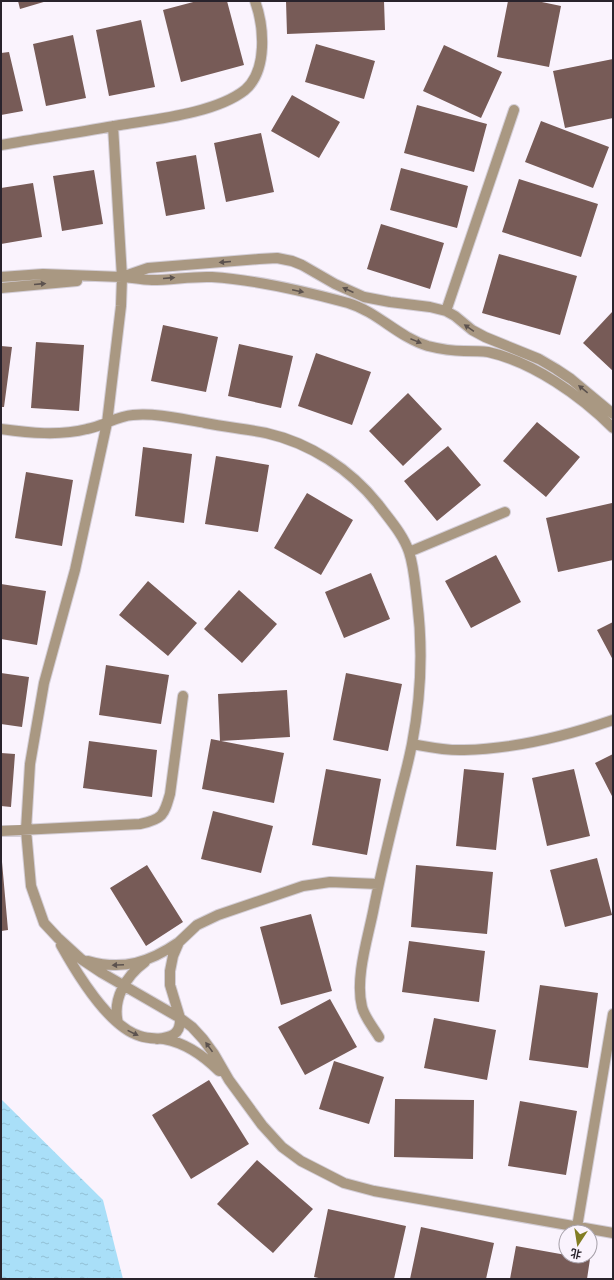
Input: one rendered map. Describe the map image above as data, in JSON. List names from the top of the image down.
{
  "north": "bottom"
}
